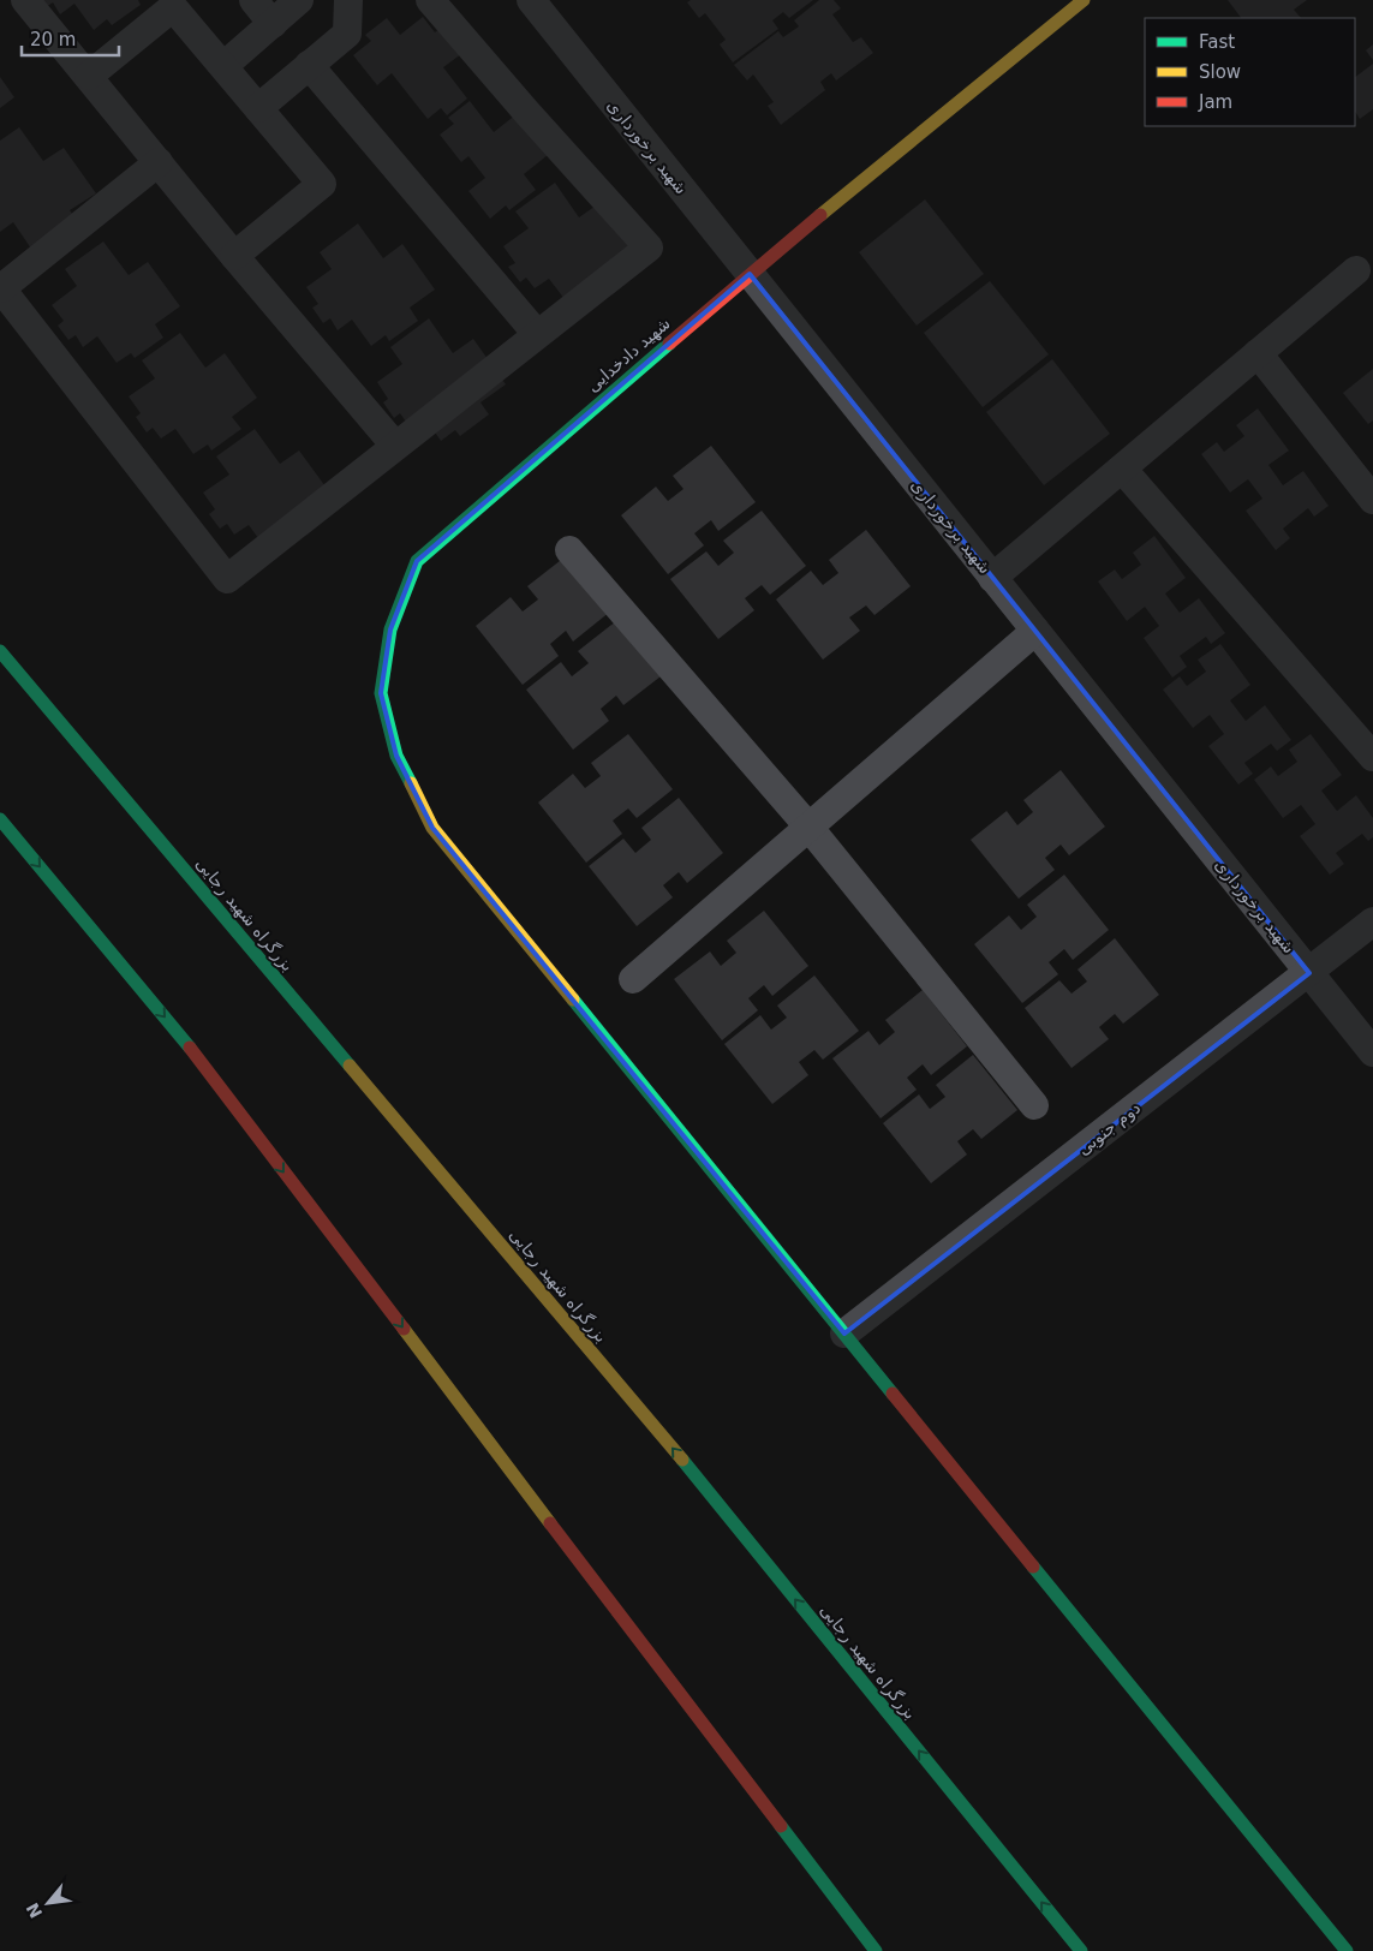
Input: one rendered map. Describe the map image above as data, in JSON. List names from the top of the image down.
{
  "streets": {
    "main road": ["شهید دادخدایی", "بزرگراه شهید رجایی"],
    "street": ["شهید برخورداری", "دوم جنوبی"]
  },
  "crossings": [
    ["شهید برخورداری", "شهید دادخدایی"],
    ["شهید برخورداری", "دوم جنوبی"],
    ["شهید دادخدایی", "دوم جنوبی"]
  ],
  "one_way": ["بزرگراه شهید رجایی"],
  "legend": ["Fast", "Slow", "Jam"],
  "scale_bar": "20 m",
  "north": "bottom left"
}
